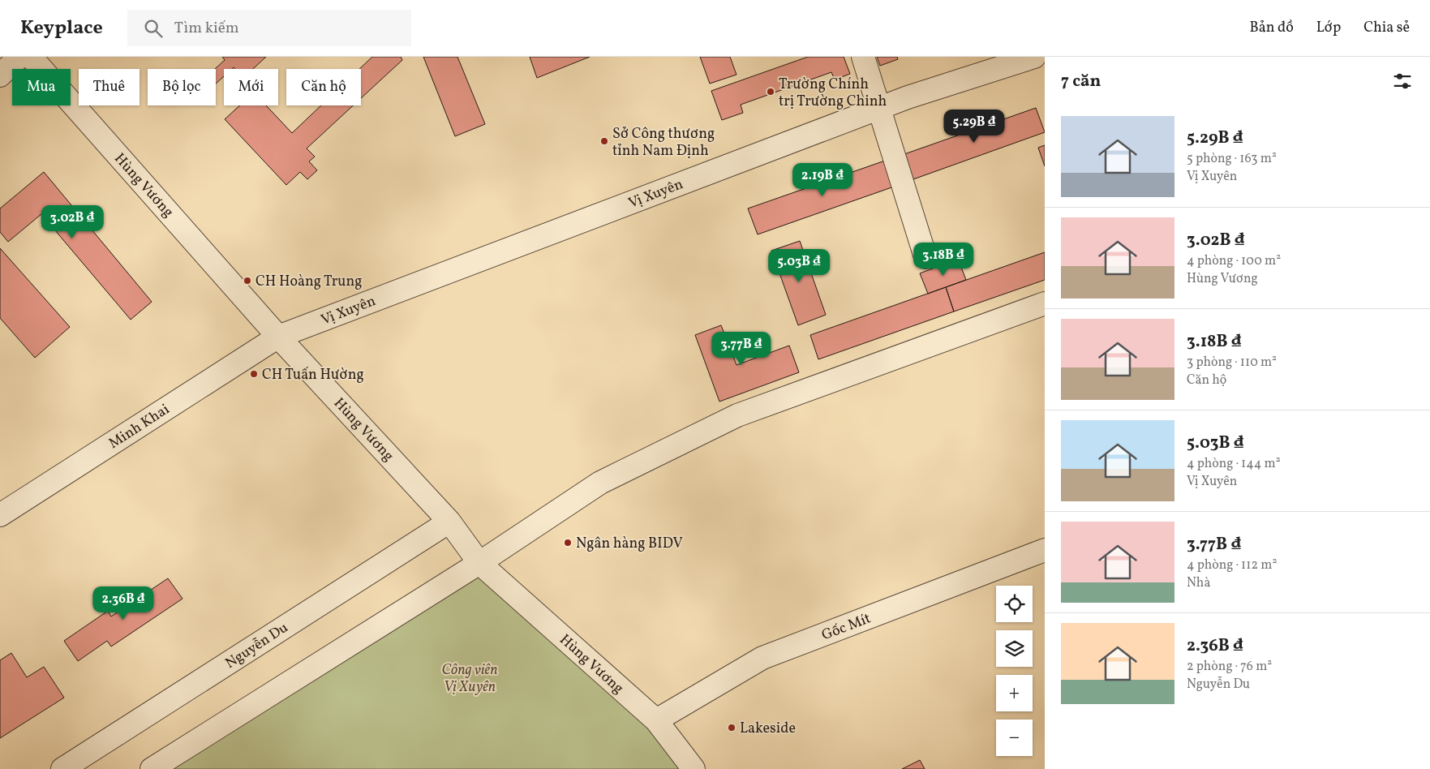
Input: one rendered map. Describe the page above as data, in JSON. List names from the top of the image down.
{
  "streets": {
    "street": [
      "Hùng Vương",
      "Vị Xuyên",
      "Minh Khai",
      "Gốc Mít",
      "Nguyễn Du"
    ]
  },
  "crossings": [
    ["Hùng Vương", "Vị Xuyên"],
    ["Hùng Vương", "Minh Khai"],
    ["Hùng Vương", "Gốc Mít"],
    ["Hùng Vương", "Nguyễn Du"],
    ["Vị Xuyên", "Minh Khai"]
  ],
  "parks": ["Công viên Vị Xuyên"],
  "places": [
    "Trường Chính trị Trường Chinh",
    "Sở Công thương tỉnh Nam Định",
    "CH Hoàng Trung",
    "CH Tuấn Hường",
    "Ngân hàng BIDV",
    "Lakeside"
  ],
  "page": {
    "header": "Keyplace",
    "search": "Tìm kiếm",
    "nav": ["Bản đồ", "Lớp", "Chia sẻ"],
    "heading": "7 căn",
    "chip": [
      "Mua",
      "Thuê",
      "Bộ lọc",
      "Mới",
      "Căn hộ"
    ],
    "list": [
      {
        "name": "5.29B ₫",
        "note": "5 phòng · 163 m² · Vị Xuyên"
      },
      {
        "name": "3.02B ₫",
        "note": "4 phòng · 100 m² · Hùng Vương"
      },
      {
        "name": "3.18B ₫",
        "note": "3 phòng · 110 m² · Căn hộ"
      },
      {
        "name": "5.03B ₫",
        "note": "4 phòng · 144 m² · Vị Xuyên"
      },
      {
        "name": "3.77B ₫",
        "note": "4 phòng · 112 m² · Nhà"
      },
      {
        "name": "2.36B ₫",
        "note": "2 phòng · 76 m² · Nguyễn Du"
      }
    ],
    "price": [
      "5.29B ₫",
      "2.19B ₫",
      "3.02B ₫",
      "3.18B ₫",
      "5.03B ₫",
      "3.77B ₫",
      "2.36B ₫"
    ],
    "map_buttons": ["+", "−"]
  }
}
